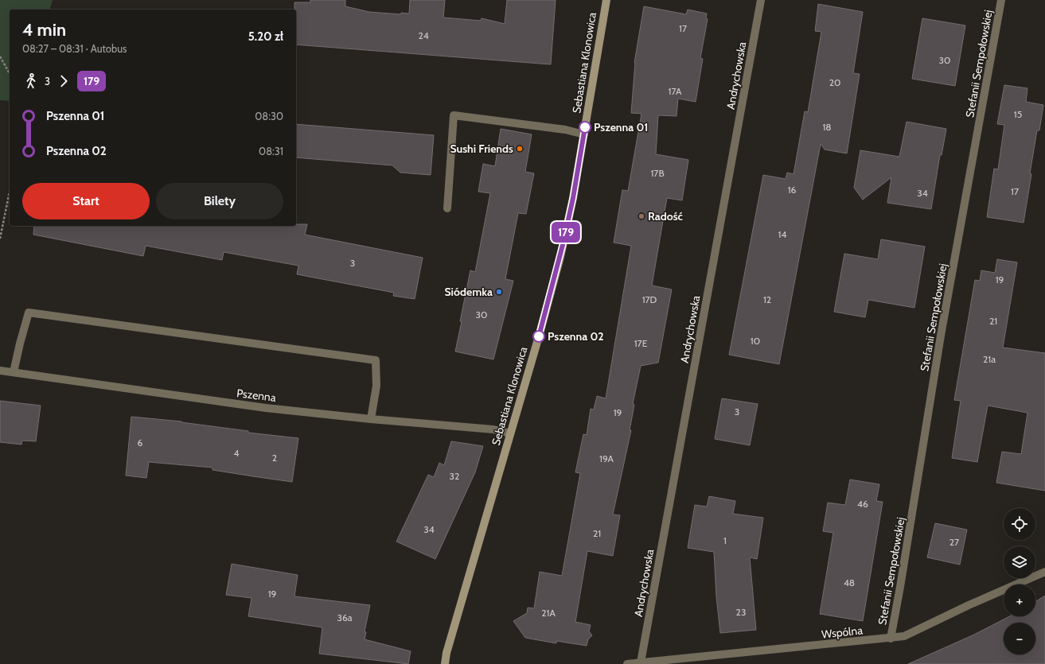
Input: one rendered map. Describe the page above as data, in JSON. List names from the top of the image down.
{
  "streets": {
    "street": [
      "Sebastiana Klonowica",
      "Stefanii Sempołowskiej",
      "Andrychowska",
      "Pszenna",
      "Wspólna"
    ]
  },
  "crossings": [
    ["Sebastiana Klonowica", "Pszenna"],
    ["Stefanii Sempołowskiej", "Wspólna"],
    ["Andrychowska", "Wspólna"]
  ],
  "places": [
    "Pszenna 01",
    "Sushi Friends",
    "Radość",
    "Siódemka",
    "Pszenna 02"
  ],
  "lines": ["bus line 179"],
  "house_numbers": [
    "17",
    "24",
    "30",
    "20",
    "17A",
    "15",
    "18",
    "17B",
    "16",
    "17",
    "34",
    "14",
    "3",
    "19",
    "17D",
    "12",
    "30",
    "21",
    "10",
    "17E",
    "21a",
    "3",
    "19",
    "6",
    "4",
    "2",
    "19A",
    "32",
    "46",
    "34",
    "21",
    "1",
    "27",
    "48",
    "19",
    "23",
    "21A",
    "36a"
  ],
  "page": {
    "on_map": "179",
    "heading": ["4 min", "08:27 – 08:31 · Autobus", "5.20 zł"],
    "legs": ["3", "179"],
    "list": [
      {
        "name": "Pszenna 01",
        "value": "08:30"
      },
      {
        "name": "Pszenna 02",
        "value": "08:31"
      }
    ],
    "buttons": ["Start", "Bilety"],
    "map_buttons": ["+", "−"]
  }
}
